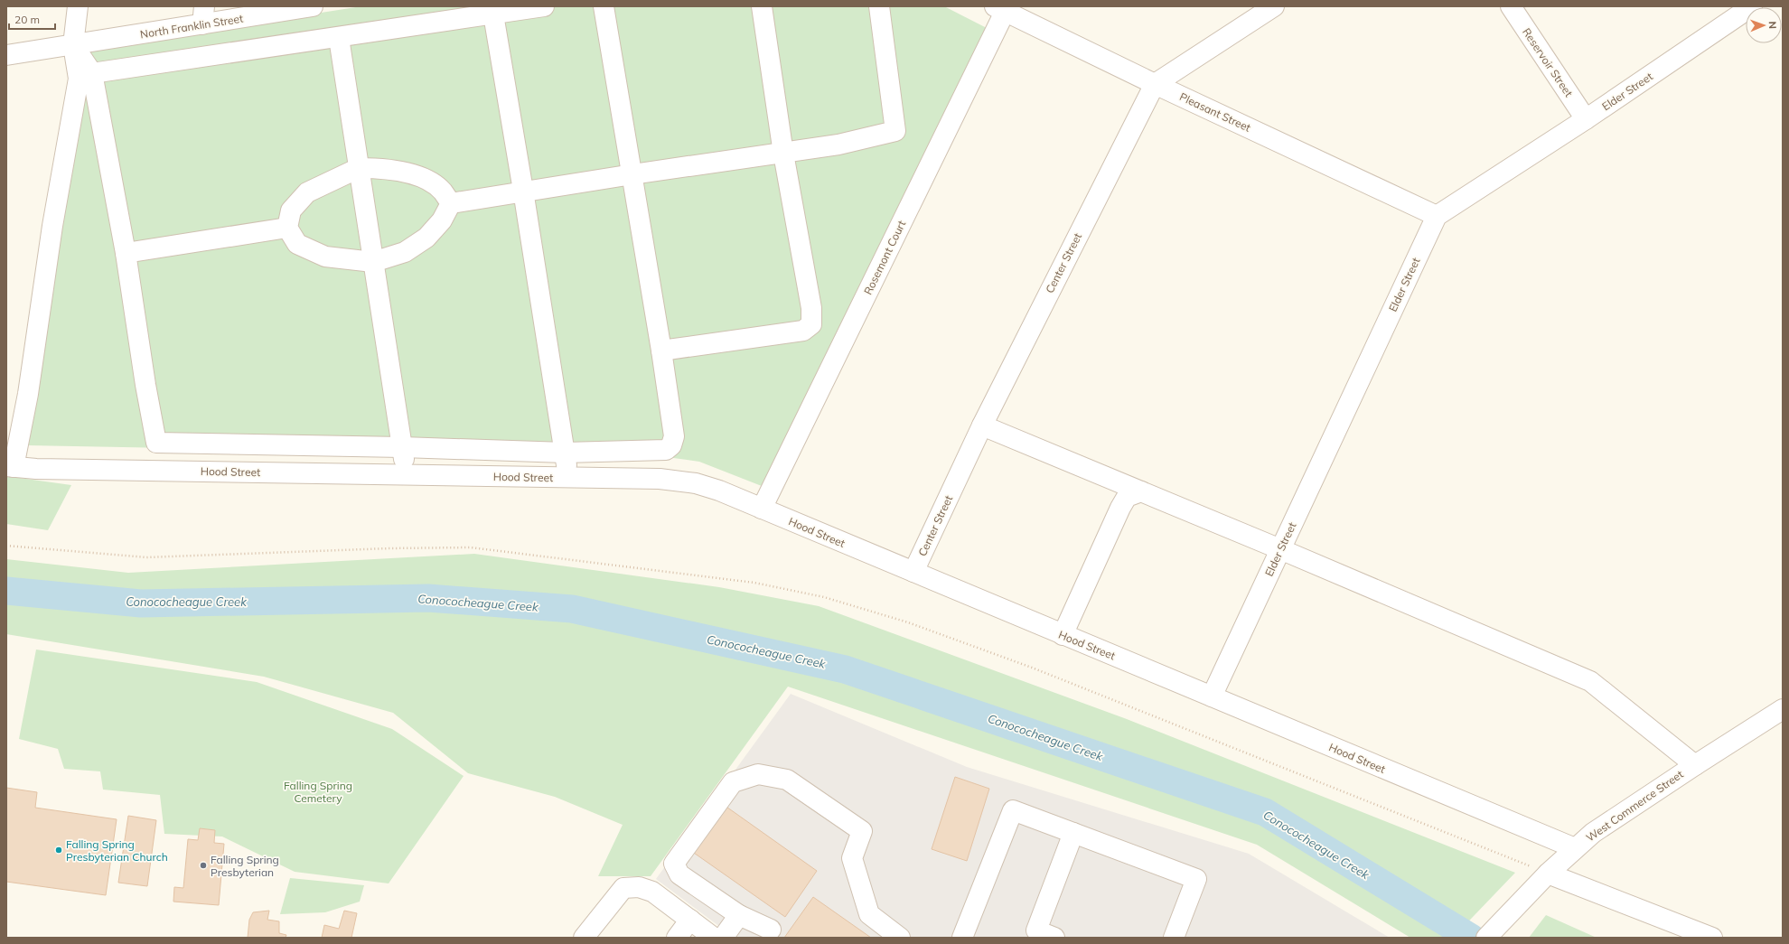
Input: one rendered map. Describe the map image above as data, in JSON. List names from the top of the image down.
{
  "streets": {
    "street": [
      "North Franklin Street",
      "Reservoir Street",
      "Elder Street",
      "Pleasant Street",
      "Rosemont Court",
      "Center Street",
      "Hood Street",
      "West Commerce Street"
    ]
  },
  "crossings": [
    ["Reservoir Street", "Elder Street"],
    ["Elder Street", "Pleasant Street"],
    ["Elder Street", "Hood Street"],
    ["Pleasant Street", "Rosemont Court"],
    ["Pleasant Street", "Center Street"],
    ["Rosemont Court", "Hood Street"],
    ["Center Street", "Hood Street"],
    ["Hood Street", "West Commerce Street"]
  ],
  "water": ["Conococheague Creek"],
  "parks": ["Falling Spring Cemetery"],
  "places": ["Falling Spring Presbyterian Church", "Falling Spring Presbyterian"],
  "scale_bar": "20 m",
  "north": "right"
}
